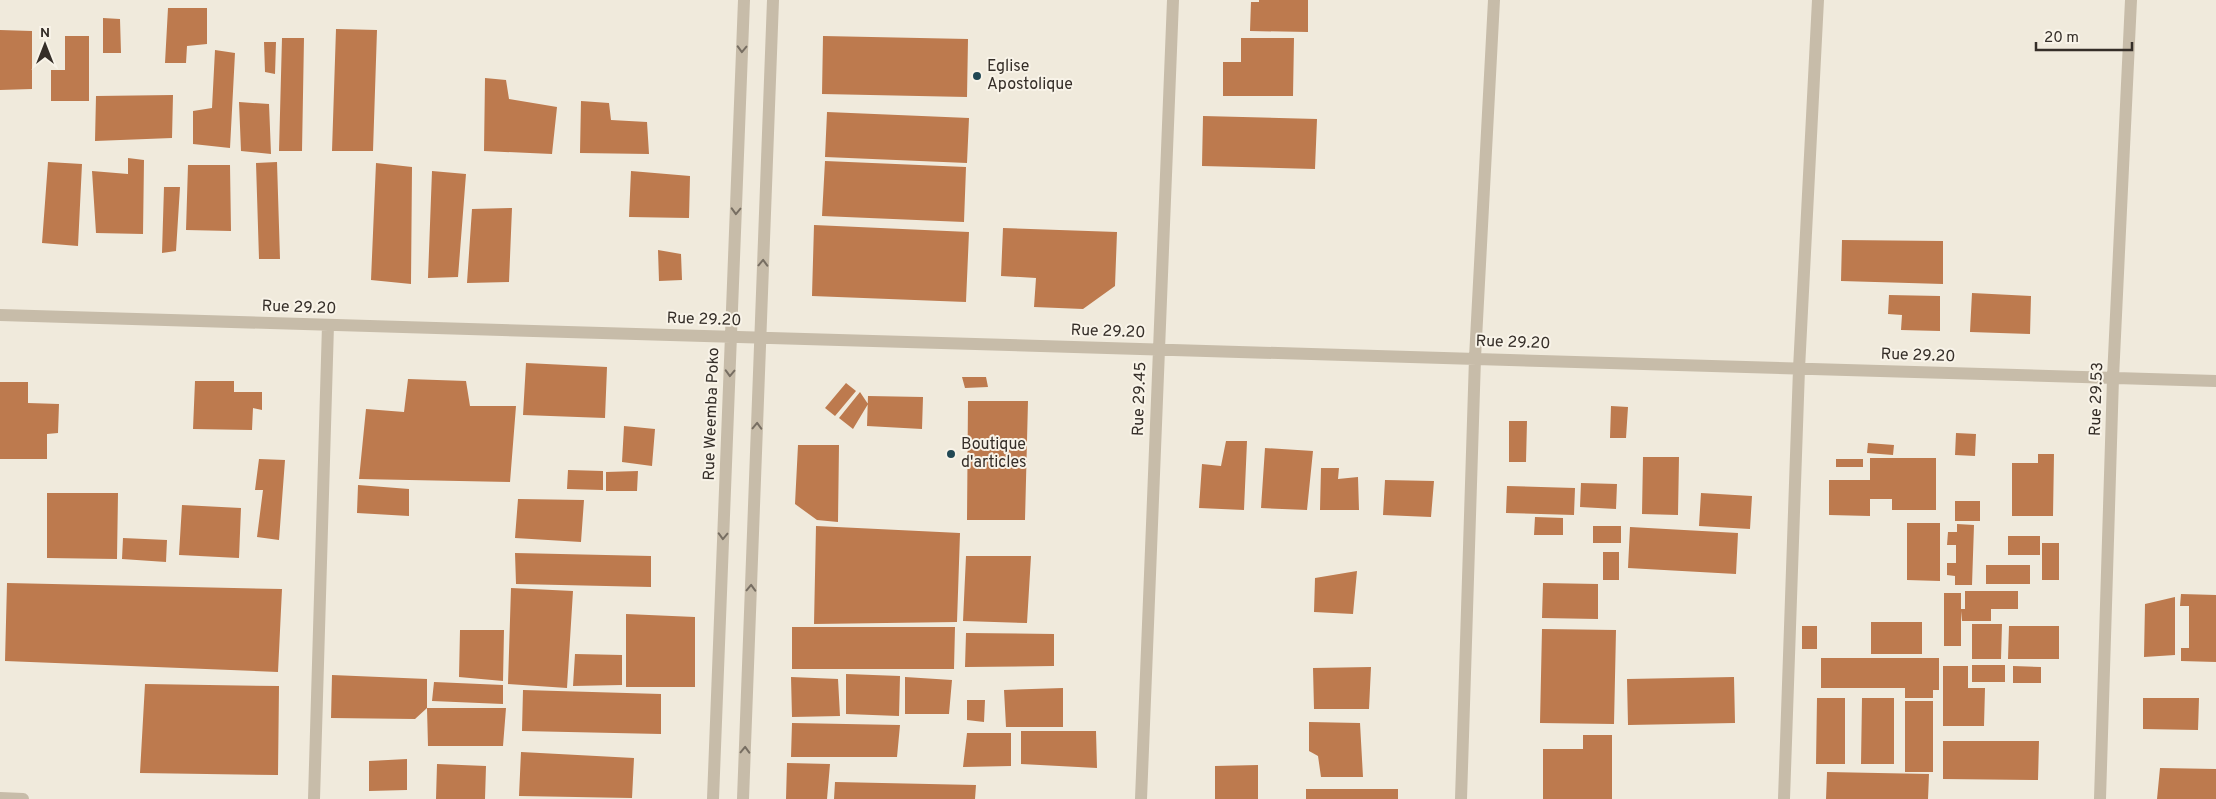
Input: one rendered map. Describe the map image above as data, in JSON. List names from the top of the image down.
{
  "streets": {
    "street": [
      "Rue 29.20",
      "Rue 29.45",
      "Rue 29.53",
      "Rue Weemba Poko"
    ]
  },
  "crossings": [
    ["Rue 29.20", "Rue 29.45"],
    ["Rue 29.20", "Rue 29.53"],
    ["Rue 29.20", "Rue Weemba Poko"]
  ],
  "places": ["Eglise Apostolique", "Boutique d'articles"],
  "scale_bar": "20 m",
  "north": "top"
}
